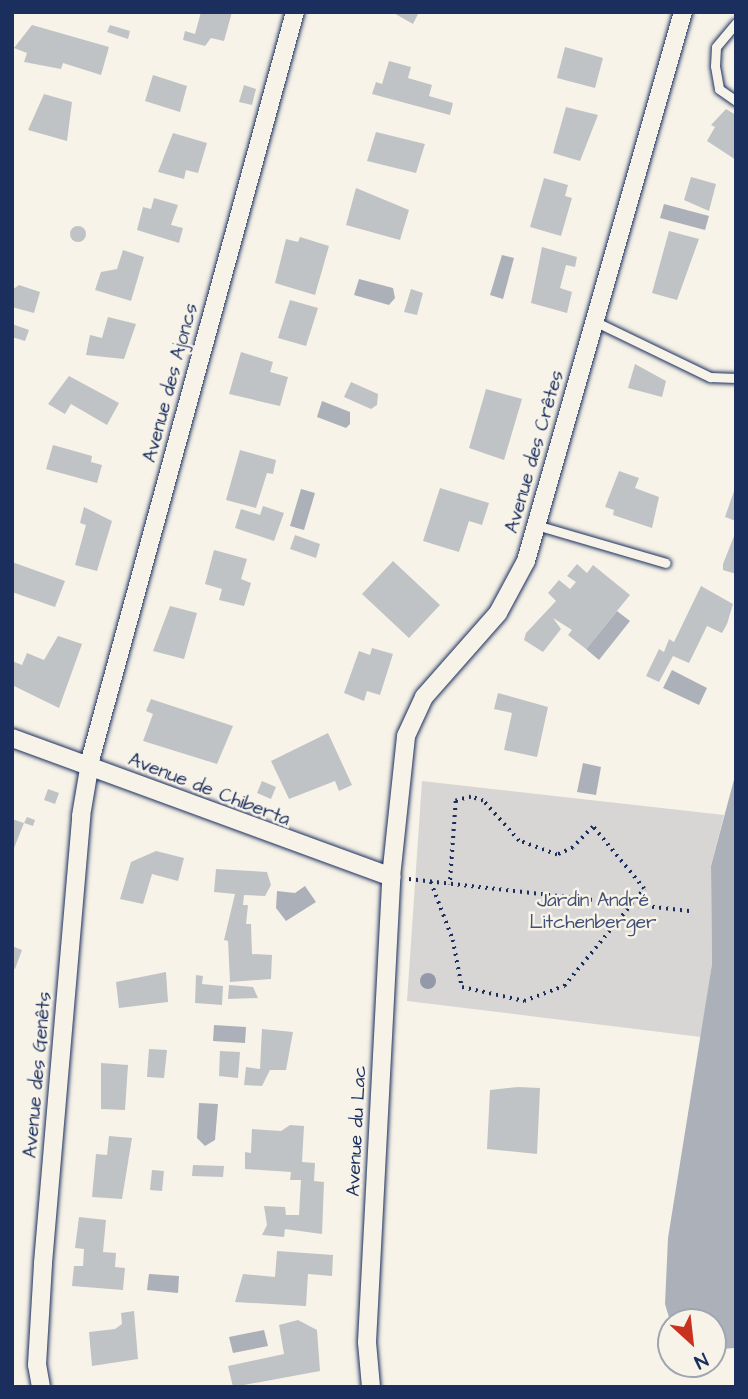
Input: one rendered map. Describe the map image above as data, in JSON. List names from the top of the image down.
{
  "streets": {
    "street": [
      "Avenue des Ajoncs",
      "Avenue des Crêtes",
      "Avenue de Chiberta",
      "Avenue des Genêts",
      "Avenue du Lac"
    ]
  },
  "crossings": [
    ["Avenue des Ajoncs", "Avenue de Chiberta"],
    ["Avenue des Ajoncs", "Avenue des Genêts"],
    ["Avenue des Crêtes", "Avenue de Chiberta"],
    ["Avenue des Crêtes", "Avenue du Lac"],
    ["Avenue de Chiberta", "Avenue des Genêts"],
    ["Avenue de Chiberta", "Avenue du Lac"]
  ],
  "parks": ["Jardin André Litchenberger"],
  "north": "bottom right"
}
